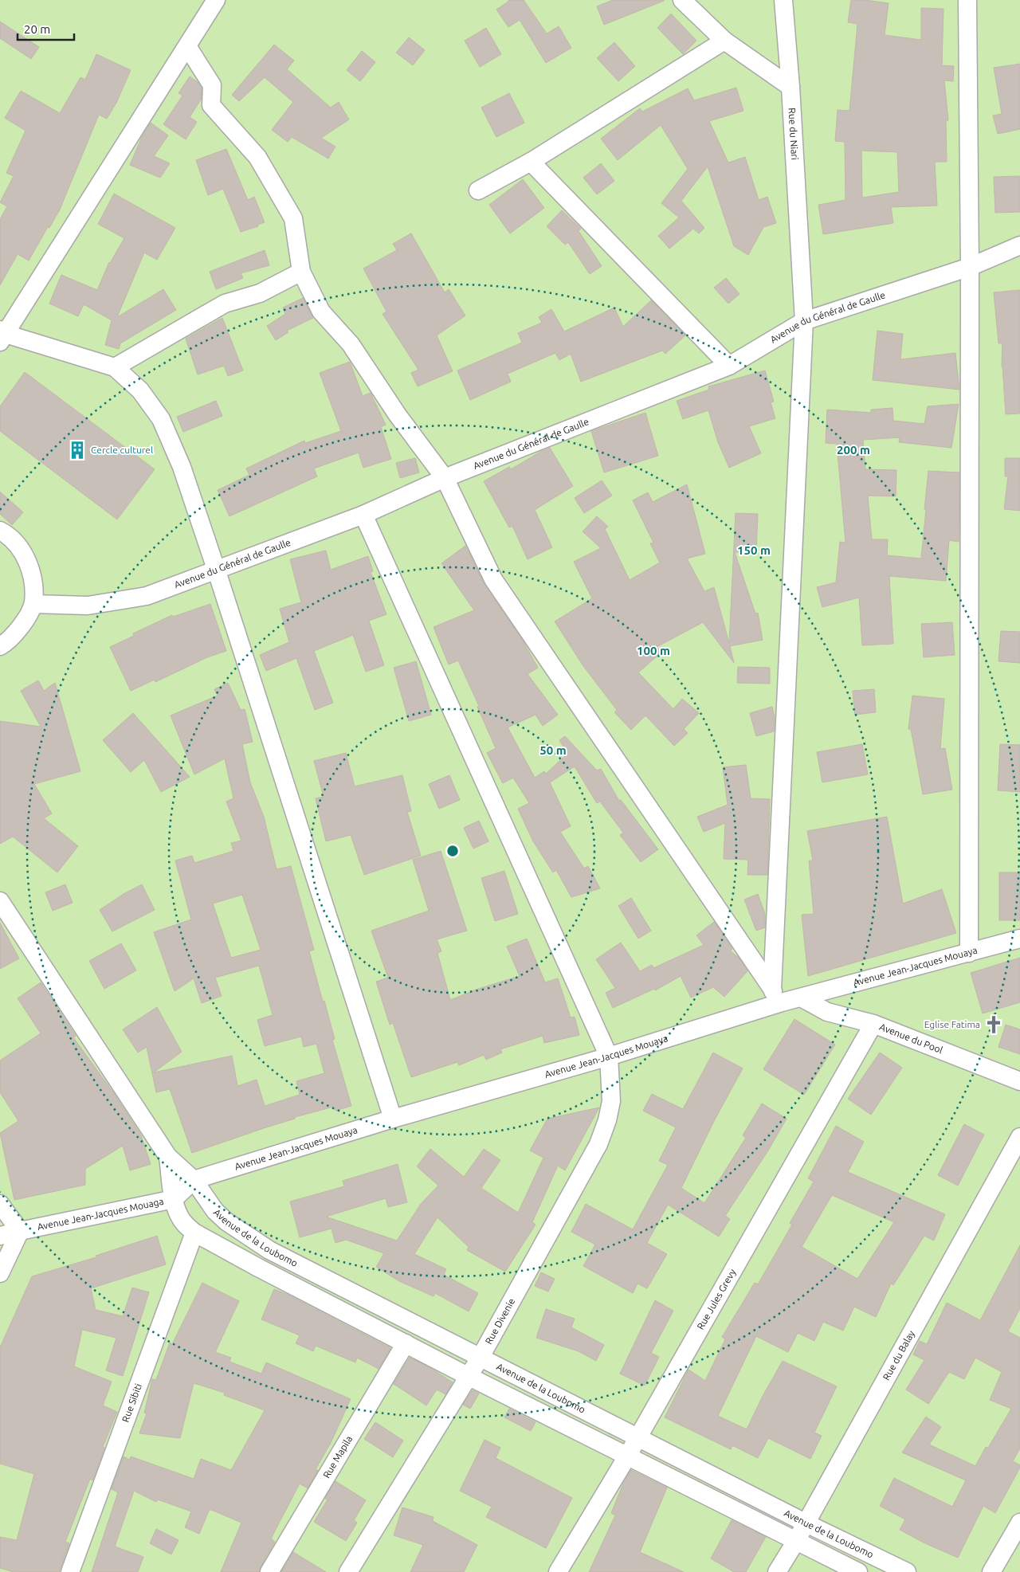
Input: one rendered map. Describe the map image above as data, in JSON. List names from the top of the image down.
{
  "streets": {
    "street": [
      "Rue du Niari",
      "Avenue du Général de Gaulle",
      "Avenue Jean-Jacques Mouaya",
      "Avenue du Pool",
      "Avenue Jean-Jacques Mouaga",
      "Avenue de la Loubomo",
      "Rue Jules Grevy",
      "Rue Divenie",
      "Rue du Balay",
      "Rue Sibiti",
      "Rue Mapila"
    ]
  },
  "crossings": [
    ["Rue du Niari", "Avenue du Général de Gaulle"],
    ["Rue du Niari", "Avenue Jean-Jacques Mouaya"],
    ["Avenue Jean-Jacques Mouaya", "Avenue du Pool"],
    ["Avenue Jean-Jacques Mouaya", "Avenue Jean-Jacques Mouaga"],
    ["Avenue Jean-Jacques Mouaya", "Avenue de la Loubomo"],
    ["Avenue Jean-Jacques Mouaya", "Rue Divenie"],
    ["Avenue du Pool", "Rue Jules Grevy"],
    ["Avenue Jean-Jacques Mouaga", "Avenue de la Loubomo"],
    ["Avenue de la Loubomo", "Rue Jules Grevy"],
    ["Avenue de la Loubomo", "Rue Divenie"],
    ["Avenue de la Loubomo", "Rue du Balay"]
  ],
  "places": {
    "building": ["Cercle culturel"],
    "church": ["Eglise Fatima"]
  },
  "scale_bar": "20 m",
  "rings": [
    "200 m",
    "150 m",
    "100 m",
    "50 m"
  ]
}
